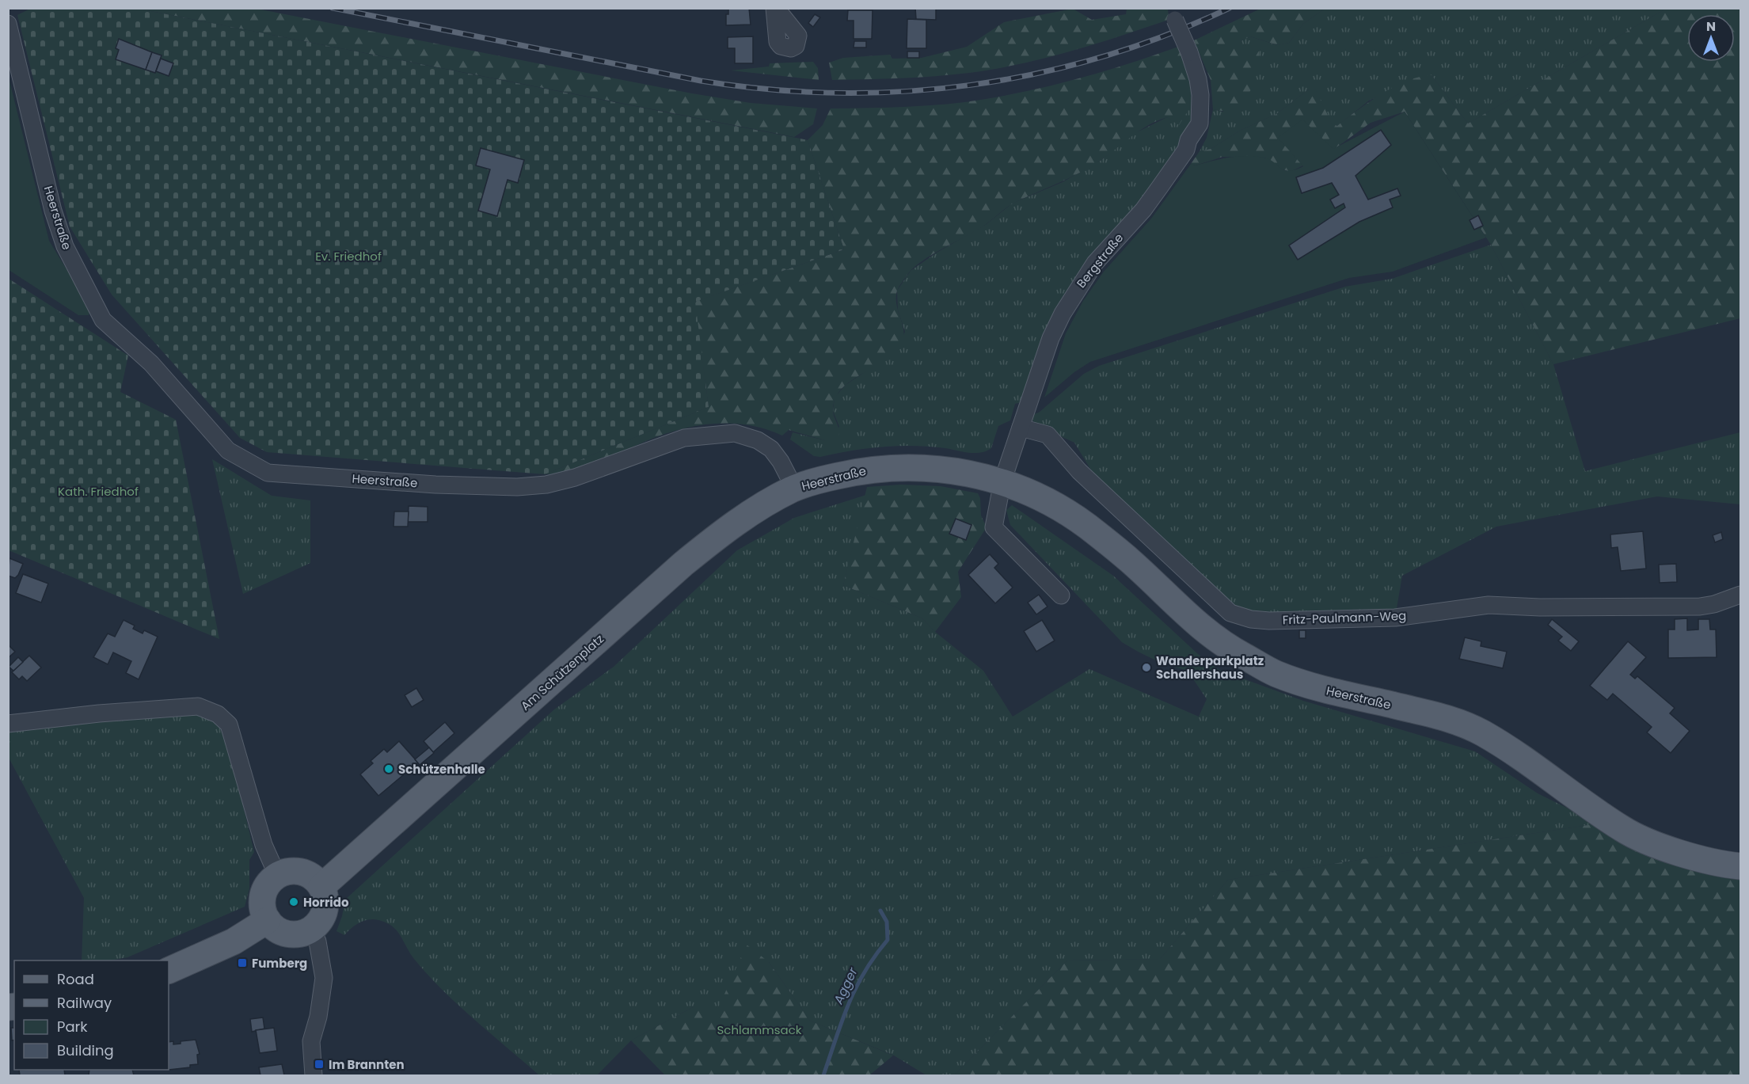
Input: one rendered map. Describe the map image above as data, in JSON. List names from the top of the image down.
{
  "streets": {
    "main road": ["Heerstraße", "Am Schützenplatz"],
    "street": ["Bergstraße", "Fritz-Paulmann-Weg"]
  },
  "crossings": [
    ["Heerstraße", "Bergstraße"],
    ["Heerstraße", "Am Schützenplatz"],
    ["Bergstraße", "Fritz-Paulmann-Weg"]
  ],
  "water": ["Agger"],
  "parks": ["Ev. Friedhof", "Kath. Friedhof", "Schlammsack"],
  "places": {
    "other": ["Wanderparkplatz Schallershaus", "Schützenhalle", "Horrido"],
    "transit": ["Fumberg", "Im Brannten"]
  },
  "legend": [
    "Road",
    "Railway",
    "Park",
    "Building"
  ],
  "north": "top"
}
